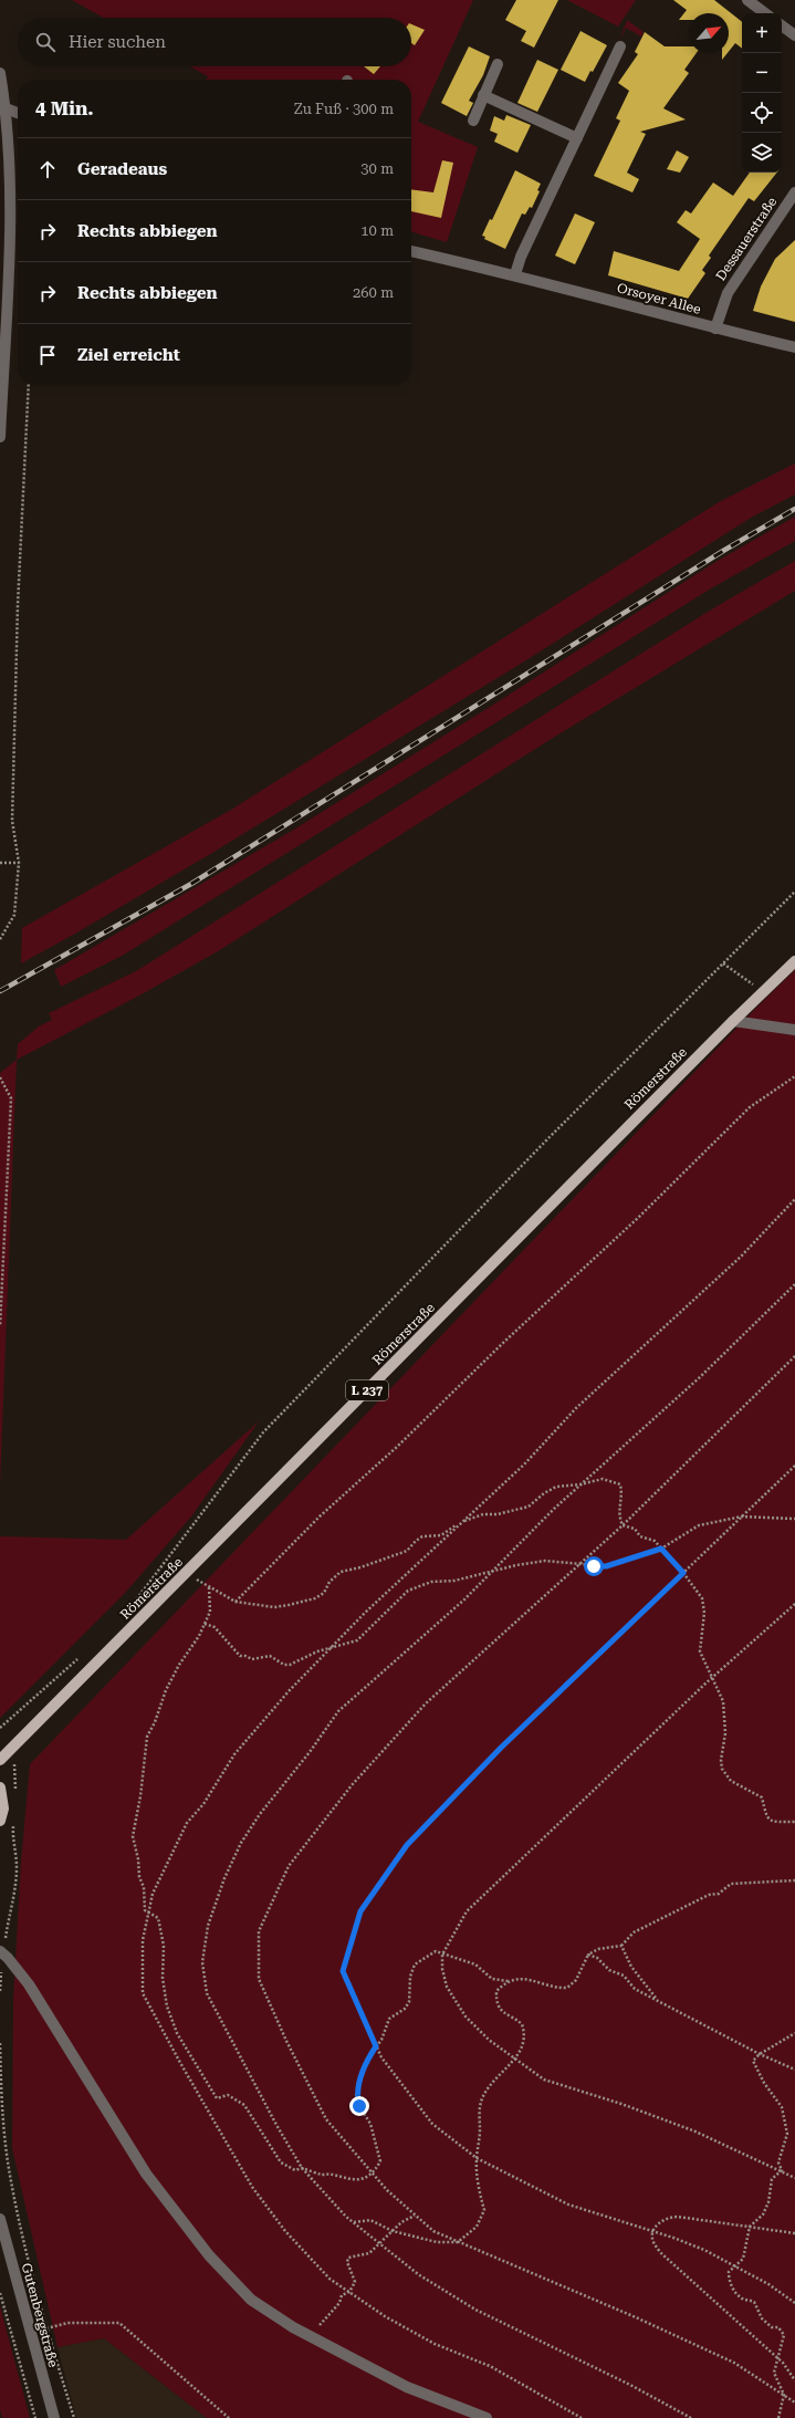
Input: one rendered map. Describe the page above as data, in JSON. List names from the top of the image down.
{
  "streets": {
    "main road": ["Römerstraße", "L 237"],
    "street": ["Dessauerstraße", "Orsoyer Allee", "Gutenbergstraße"]
  },
  "crossings": [
    ["Dessauerstraße", "Orsoyer Allee"]
  ],
  "north": "top right",
  "page": {
    "map_buttons": ["+", "−"],
    "search": "Hier suchen",
    "heading": ["4 Min.", "Zu Fuß · 300 m"],
    "list": [
      ["Geradeaus", "30 m"],
      ["Rechts abbiegen", "10 m"],
      ["Rechts abbiegen", "260 m"],
      "Ziel erreicht"
    ]
  }
}
